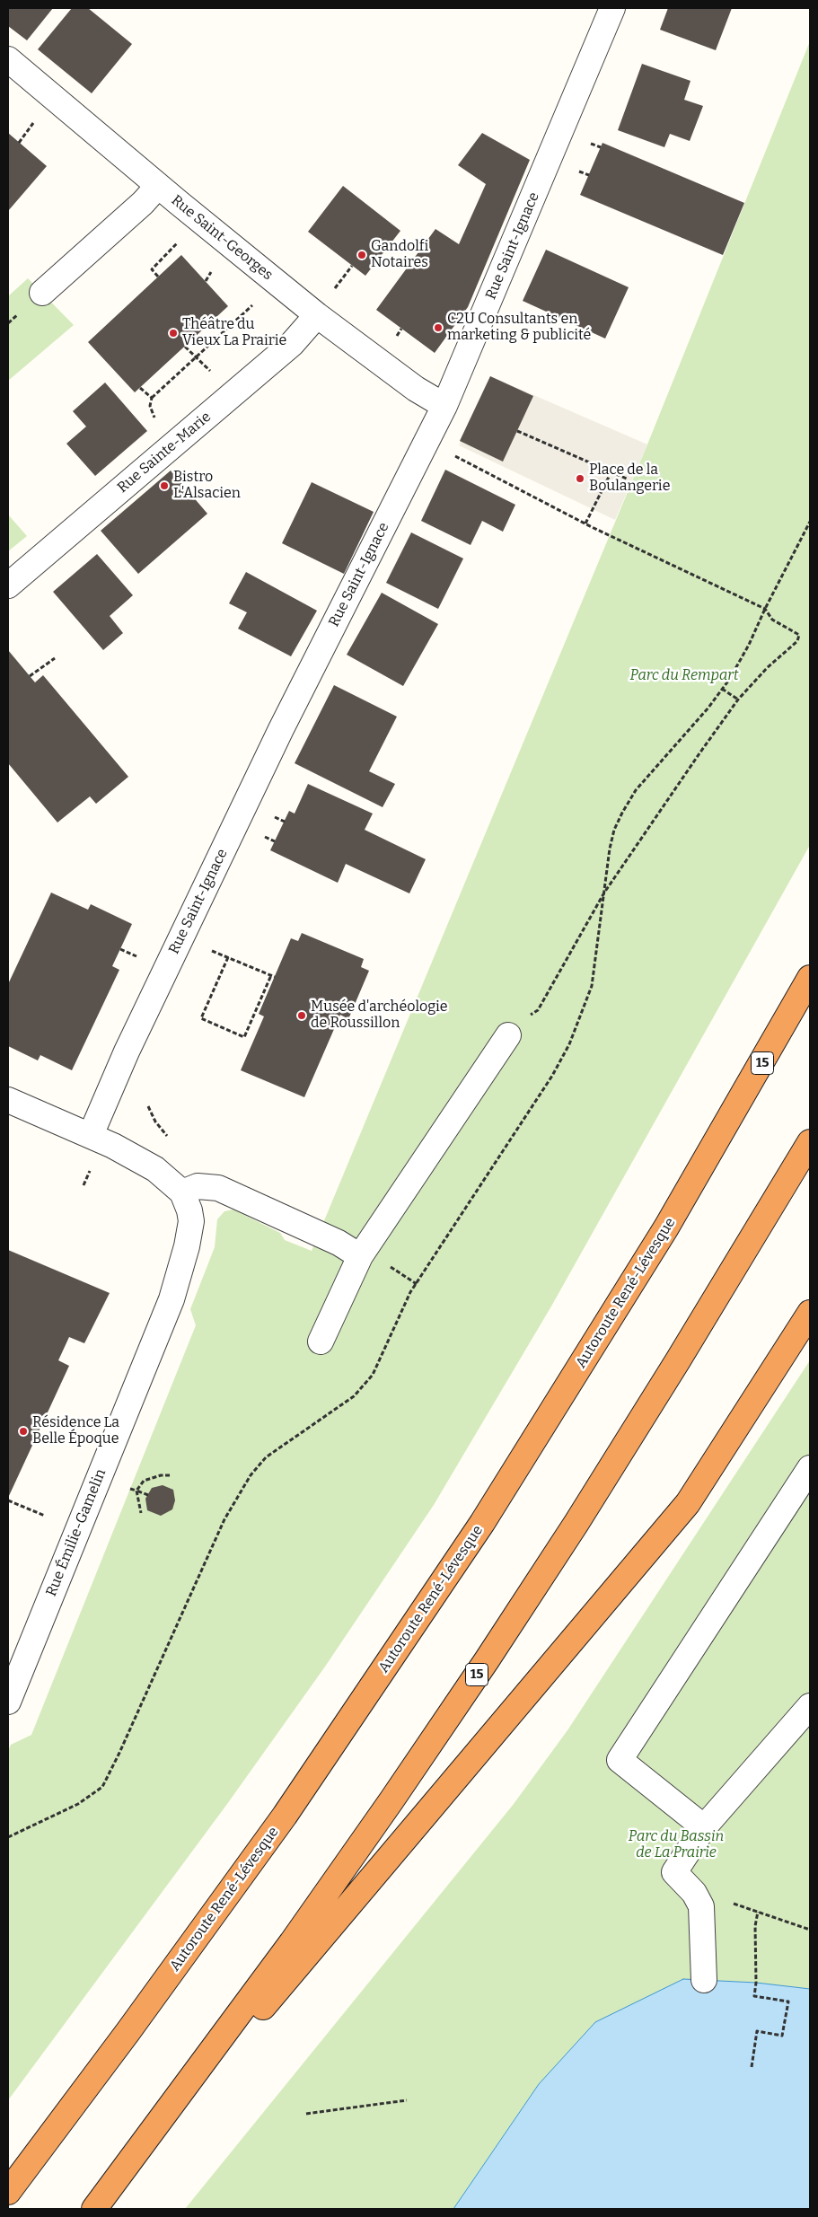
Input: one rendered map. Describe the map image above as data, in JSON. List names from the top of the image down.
{
  "streets": {
    "highway": ["15", "Autoroute René-Lévesque"],
    "street": [
      "Rue Saint-Georges",
      "Rue Saint-Ignace",
      "Rue Sainte-Marie",
      "Rue Émilie-Gamelin"
    ]
  },
  "crossings": [
    ["Rue Saint-Georges", "Rue Saint-Ignace"],
    ["Rue Saint-Georges", "Rue Sainte-Marie"]
  ],
  "parks": ["Parc du Rempart", "Parc du Bassin de La Prairie"],
  "places": [
    "Gandolfi Notaires",
    "C2U Consultants en marketing & publicité",
    "Théâtre du Vieux La Prairie",
    "Place de la Boulangerie",
    "Bistro L'Alsacien",
    "Musée d'archéologie de Roussillon",
    "Résidence La Belle Époque"
  ]
}
